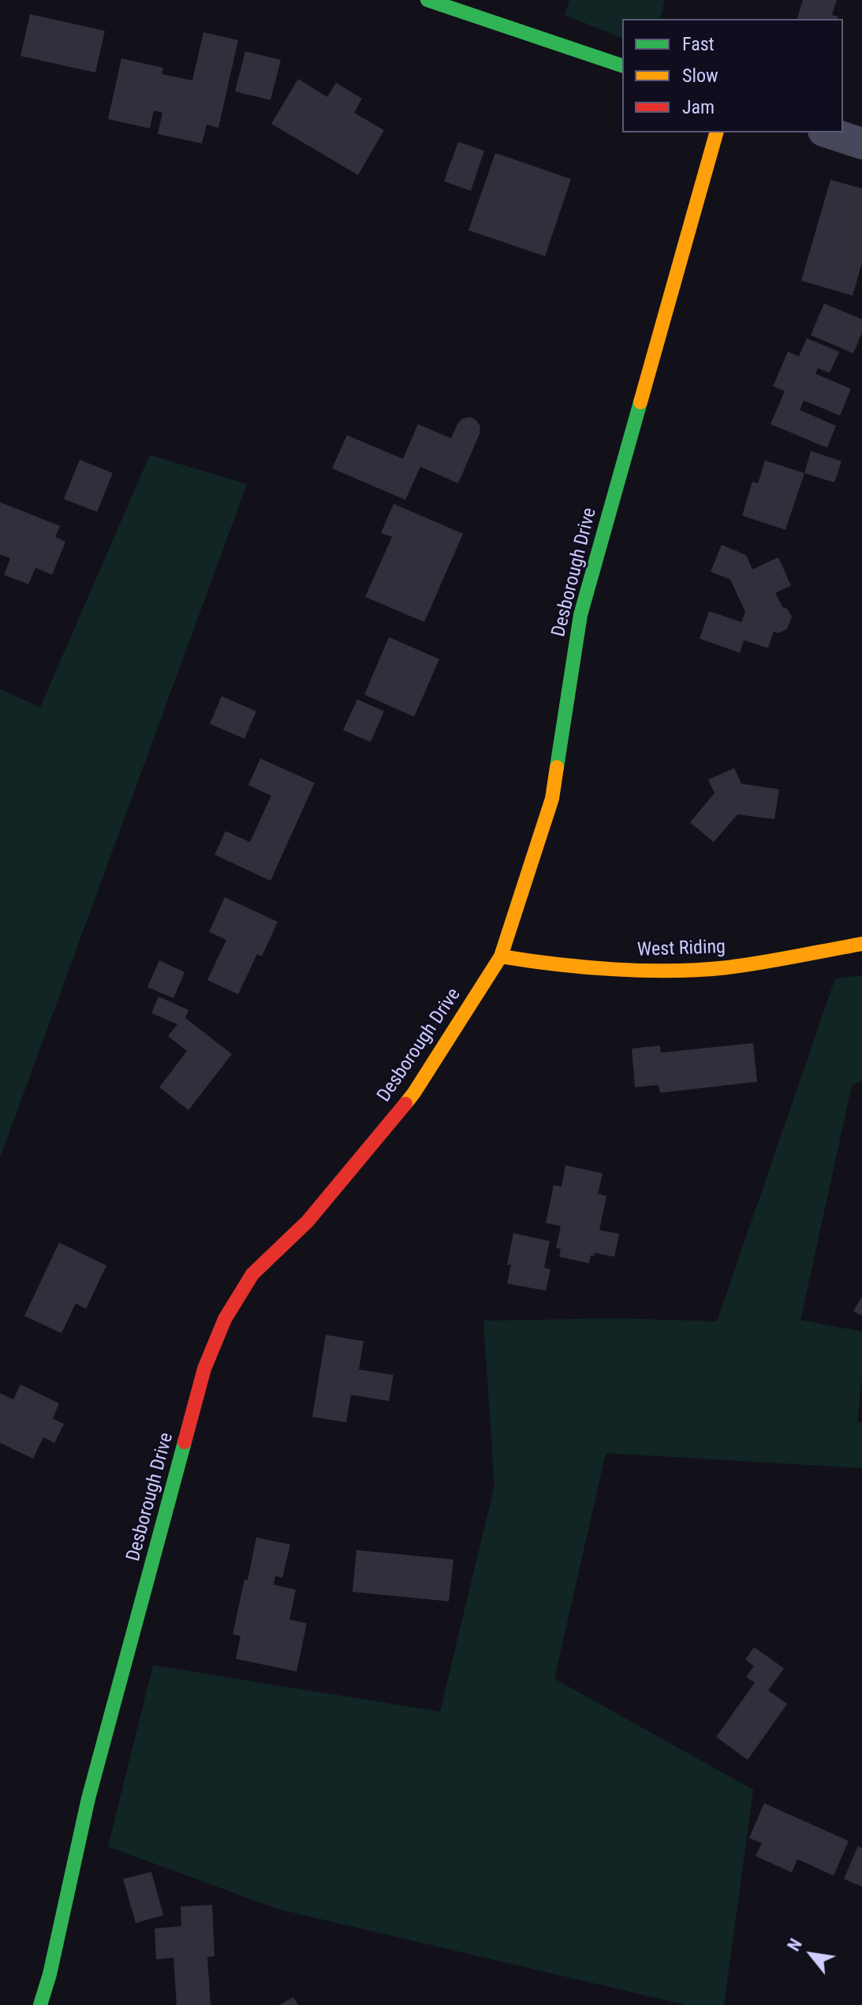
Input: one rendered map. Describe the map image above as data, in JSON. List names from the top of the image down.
{
  "streets": {
    "street": ["Desborough Drive", "West Riding"]
  },
  "crossings": [
    ["Desborough Drive", "West Riding"]
  ],
  "legend": ["Fast", "Slow", "Jam"],
  "north": "top left"
}
